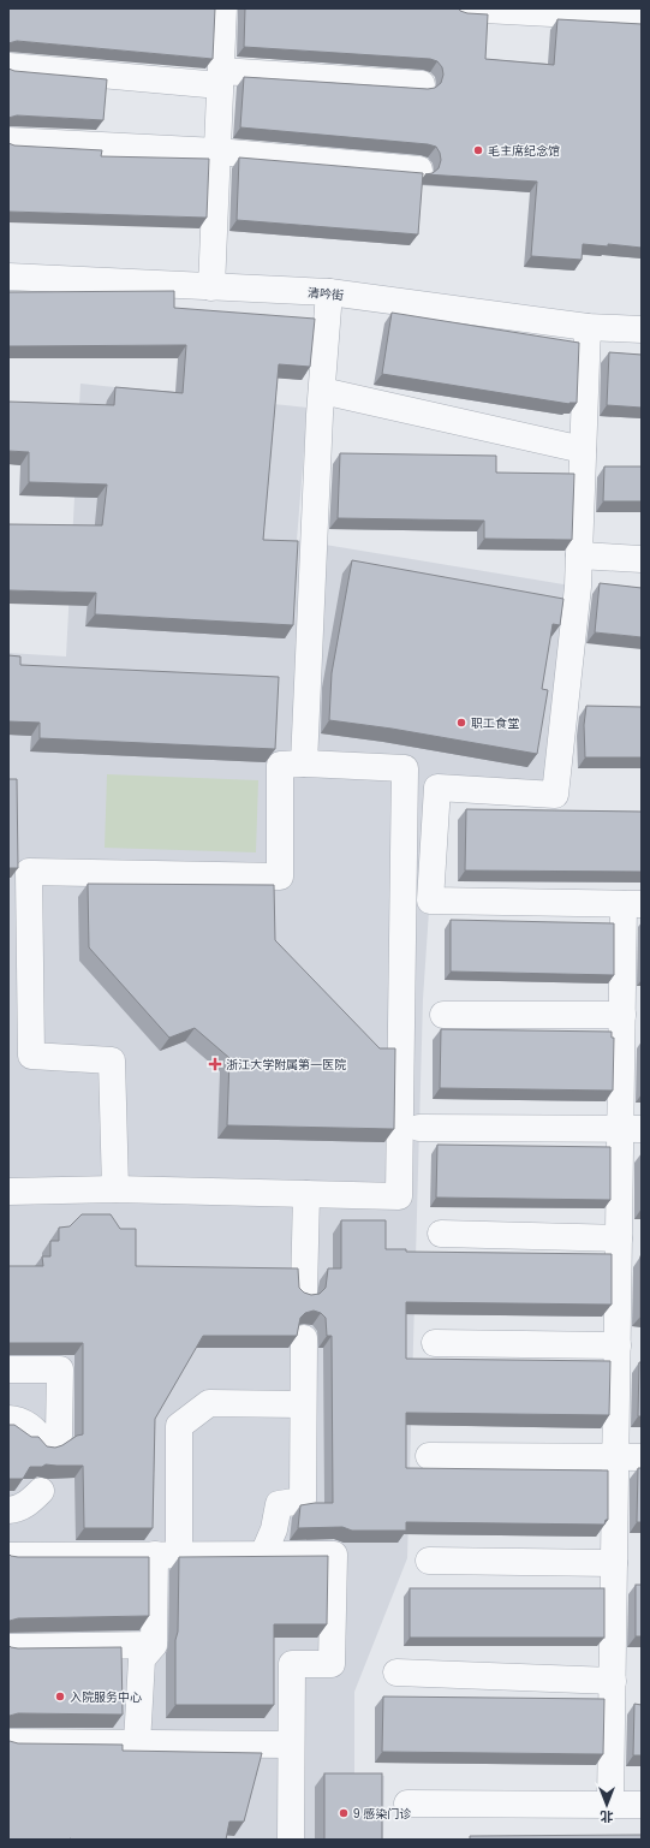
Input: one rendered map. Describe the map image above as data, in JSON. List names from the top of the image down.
{
  "streets": {
    "street": ["清吟街"]
  },
  "places": {
    "other": [
      "毛主席纪念馆",
      "职工食堂",
      "入院服务中心",
      "9 感染门诊"
    ],
    "health": ["浙江大学附属第一医院"]
  },
  "north": "bottom"
}
